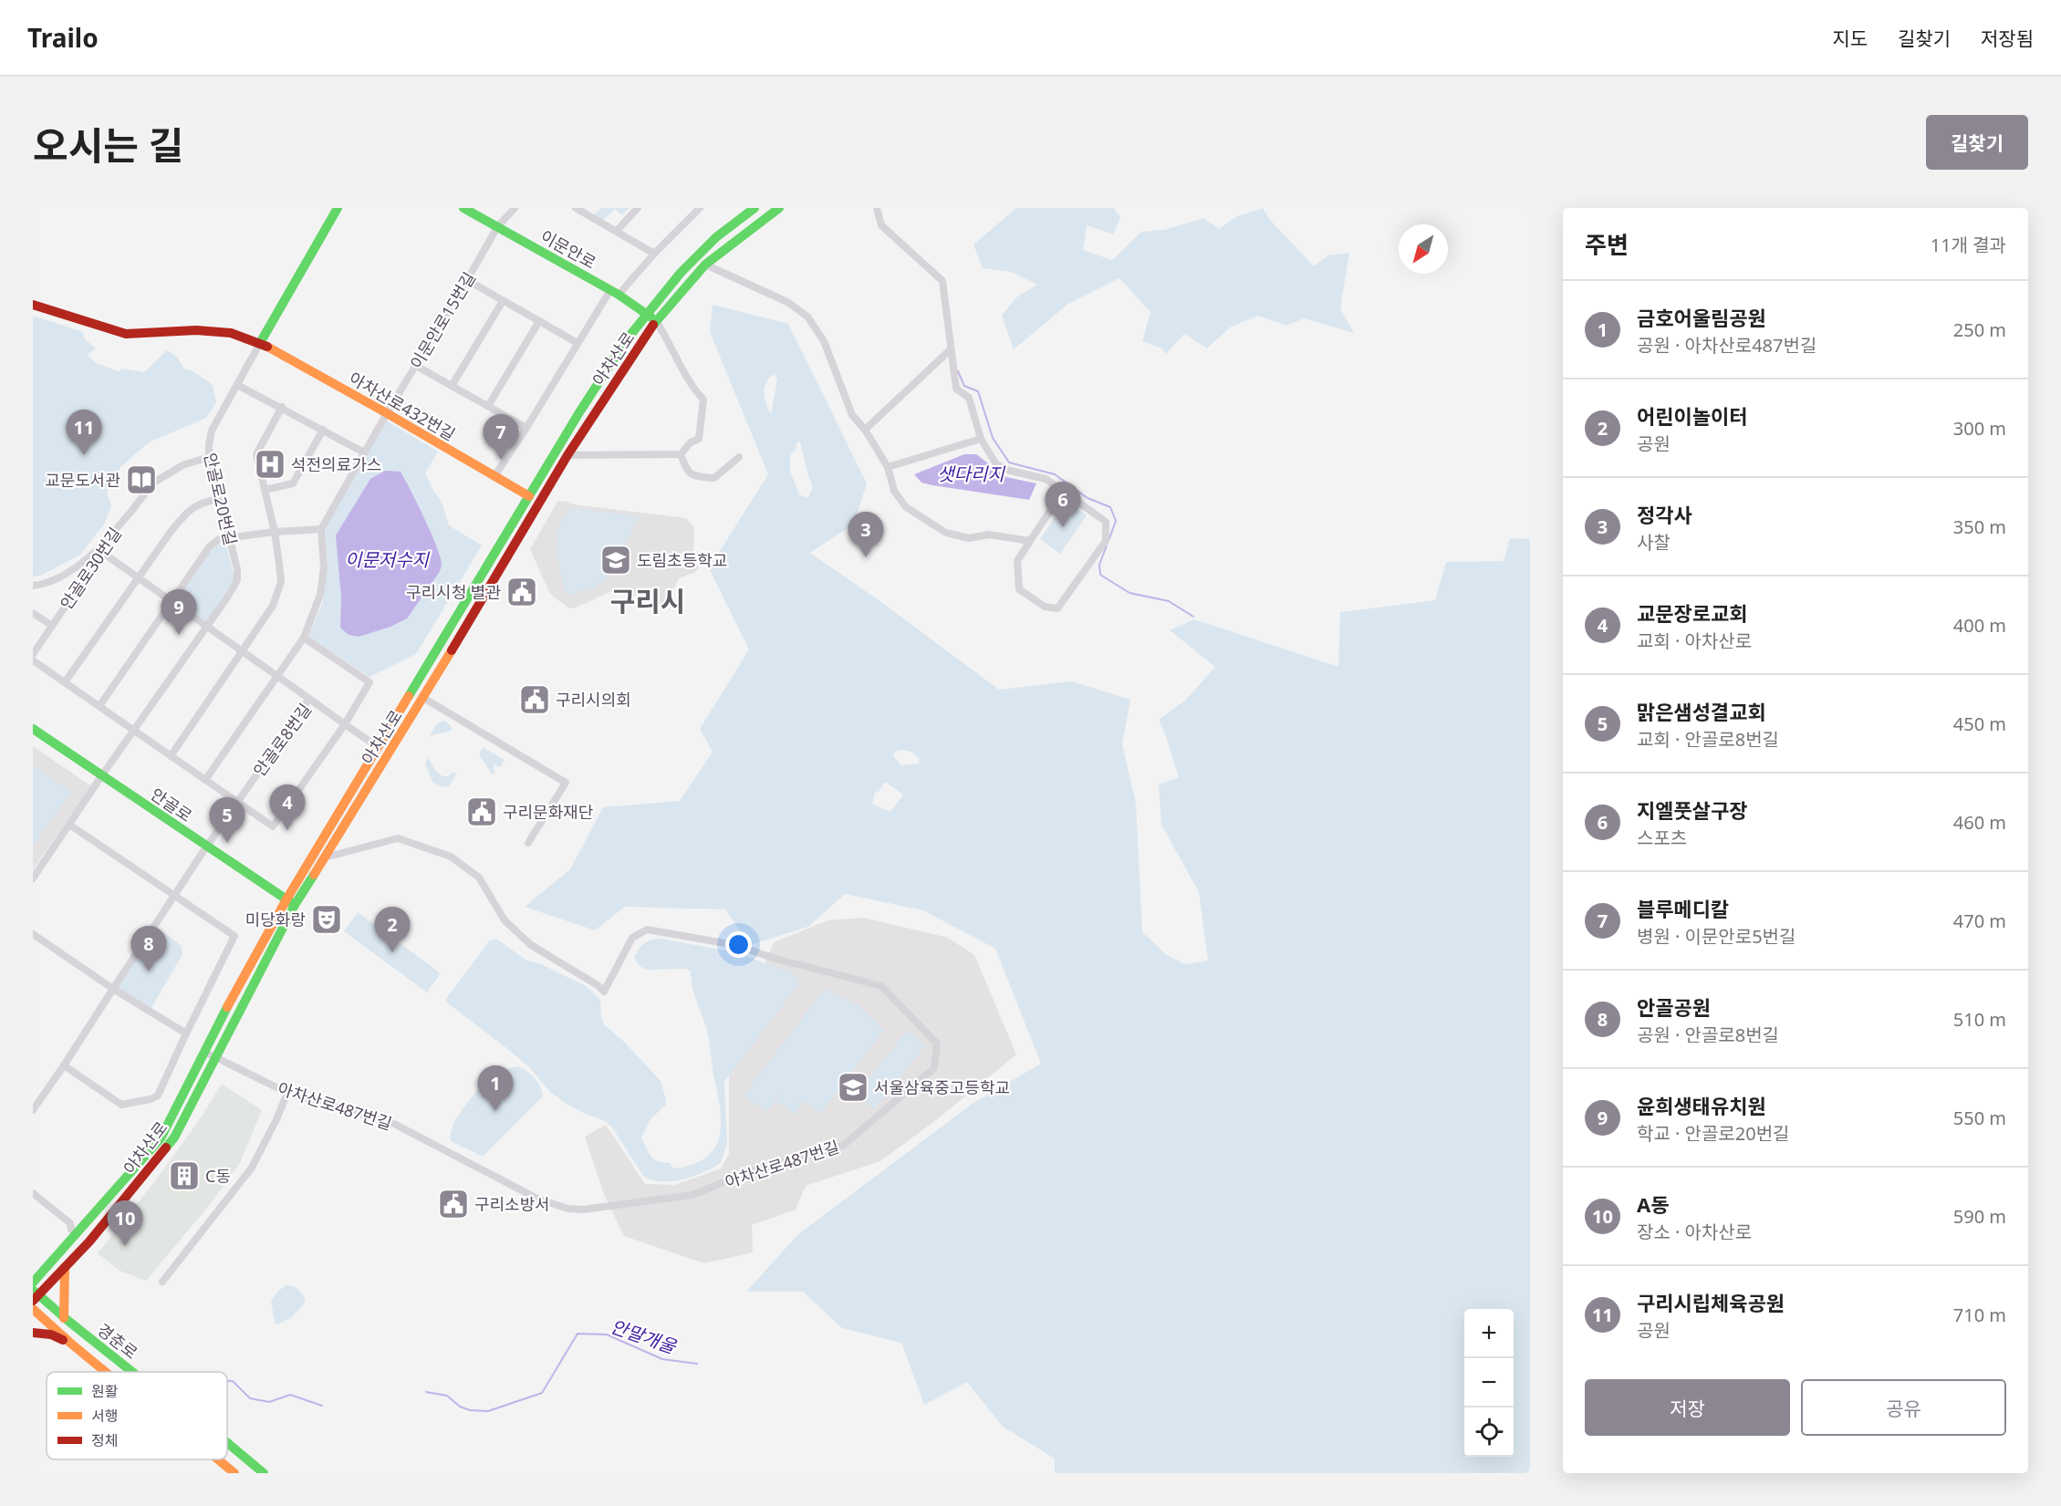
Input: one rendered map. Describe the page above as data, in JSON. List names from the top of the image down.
{
  "streets": {
    "main road": [
      "이문안로",
      "아차산로",
      "아차산로432번길",
      "안골로",
      "경춘로"
    ],
    "street": [
      "이문안로15번길",
      "안골로20번길",
      "안골로30번길",
      "안골로8번길",
      "아차산로487번길"
    ]
  },
  "crossings": [
    ["이문안로", "이문안로15번길"],
    ["이문안로", "아차산로"],
    ["이문안로15번길", "아차산로432번길"],
    ["아차산로", "아차산로432번길"],
    ["아차산로", "안골로8번길"],
    ["아차산로", "안골로"],
    ["아차산로", "아차산로487번길"],
    ["아차산로", "경춘로"],
    ["아차산로432번길", "안골로20번길"],
    ["안골로20번길", "안골로30번길"],
    ["안골로20번길", "안골로"],
    ["안골로8번길", "안골로"]
  ],
  "districts": ["구리시"],
  "water": ["샛다리지", "이문저수지", "안말개울"],
  "places": {
    "hospital": ["석전의료가스"],
    "library": ["교문도서관"],
    "school or university": ["도림초등학교", "서울삼육중고등학교"],
    "public building": [
      "구리시청 별관",
      "구리시의회",
      "구리문화재단",
      "구리소방서"
    ],
    "theatre": ["미당화랑"],
    "building": ["C동"]
  },
  "legend": ["원활", "서행", "정체"],
  "north": "bottom left",
  "page": {
    "header": "Trailo",
    "nav": ["지도", "길찾기", "저장됨"],
    "title": "오시는 길",
    "buttons": [
      "길찾기",
      ["저장", "공유"]
    ],
    "heading": ["주변", "11개 결과"],
    "list": [
      {
        "mark": "1",
        "name": "금호어울림공원",
        "note": "공원 · 아차산로487번길",
        "value": "250 m"
      },
      {
        "mark": "2",
        "name": "어린이놀이터",
        "note": "공원",
        "value": "300 m"
      },
      {
        "mark": "3",
        "name": "정각사",
        "note": "사찰",
        "value": "350 m"
      },
      {
        "mark": "4",
        "name": "교문장로교회",
        "note": "교회 · 아차산로",
        "value": "400 m"
      },
      {
        "mark": "5",
        "name": "맑은샘성결교회",
        "note": "교회 · 안골로8번길",
        "value": "450 m"
      },
      {
        "mark": "6",
        "name": "지엘풋살구장",
        "note": "스포츠",
        "value": "460 m"
      },
      {
        "mark": "7",
        "name": "블루메디칼",
        "note": "병원 · 이문안로5번길",
        "value": "470 m"
      },
      {
        "mark": "8",
        "name": "안골공원",
        "note": "공원 · 안골로8번길",
        "value": "510 m"
      },
      {
        "mark": "9",
        "name": "윤희생태유치원",
        "note": "학교 · 안골로20번길",
        "value": "550 m"
      },
      {
        "mark": "10",
        "name": "A동",
        "note": "장소 · 아차산로",
        "value": "590 m"
      },
      {
        "mark": "11",
        "name": "구리시립체육공원",
        "note": "공원",
        "value": "710 m"
      }
    ],
    "pins": [
      "11",
      "7",
      "6",
      "3",
      "9",
      "4",
      "5",
      "2",
      "8",
      "1",
      "10"
    ],
    "map_buttons": ["+", "−"]
  }
}
